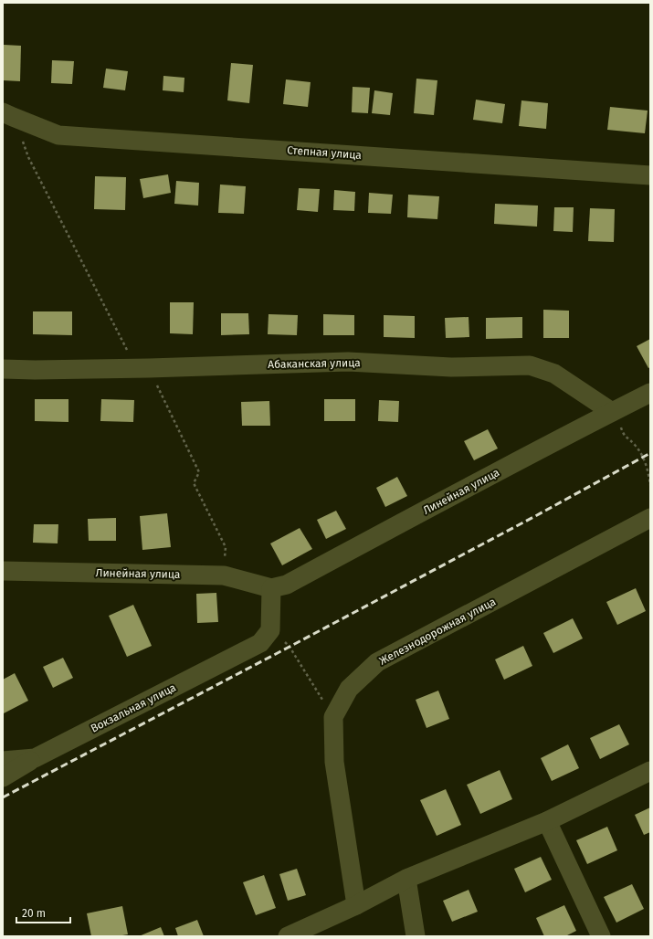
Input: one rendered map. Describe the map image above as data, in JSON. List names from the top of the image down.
{
  "streets": {
    "street": [
      "Степная улица",
      "Абаканская улица",
      "Линейная улица",
      "Железнодорожная улица",
      "Вокзальная улица"
    ]
  },
  "crossings": [
    ["Абаканская улица", "Линейная улица"]
  ],
  "scale_bar": "20 m"
}
